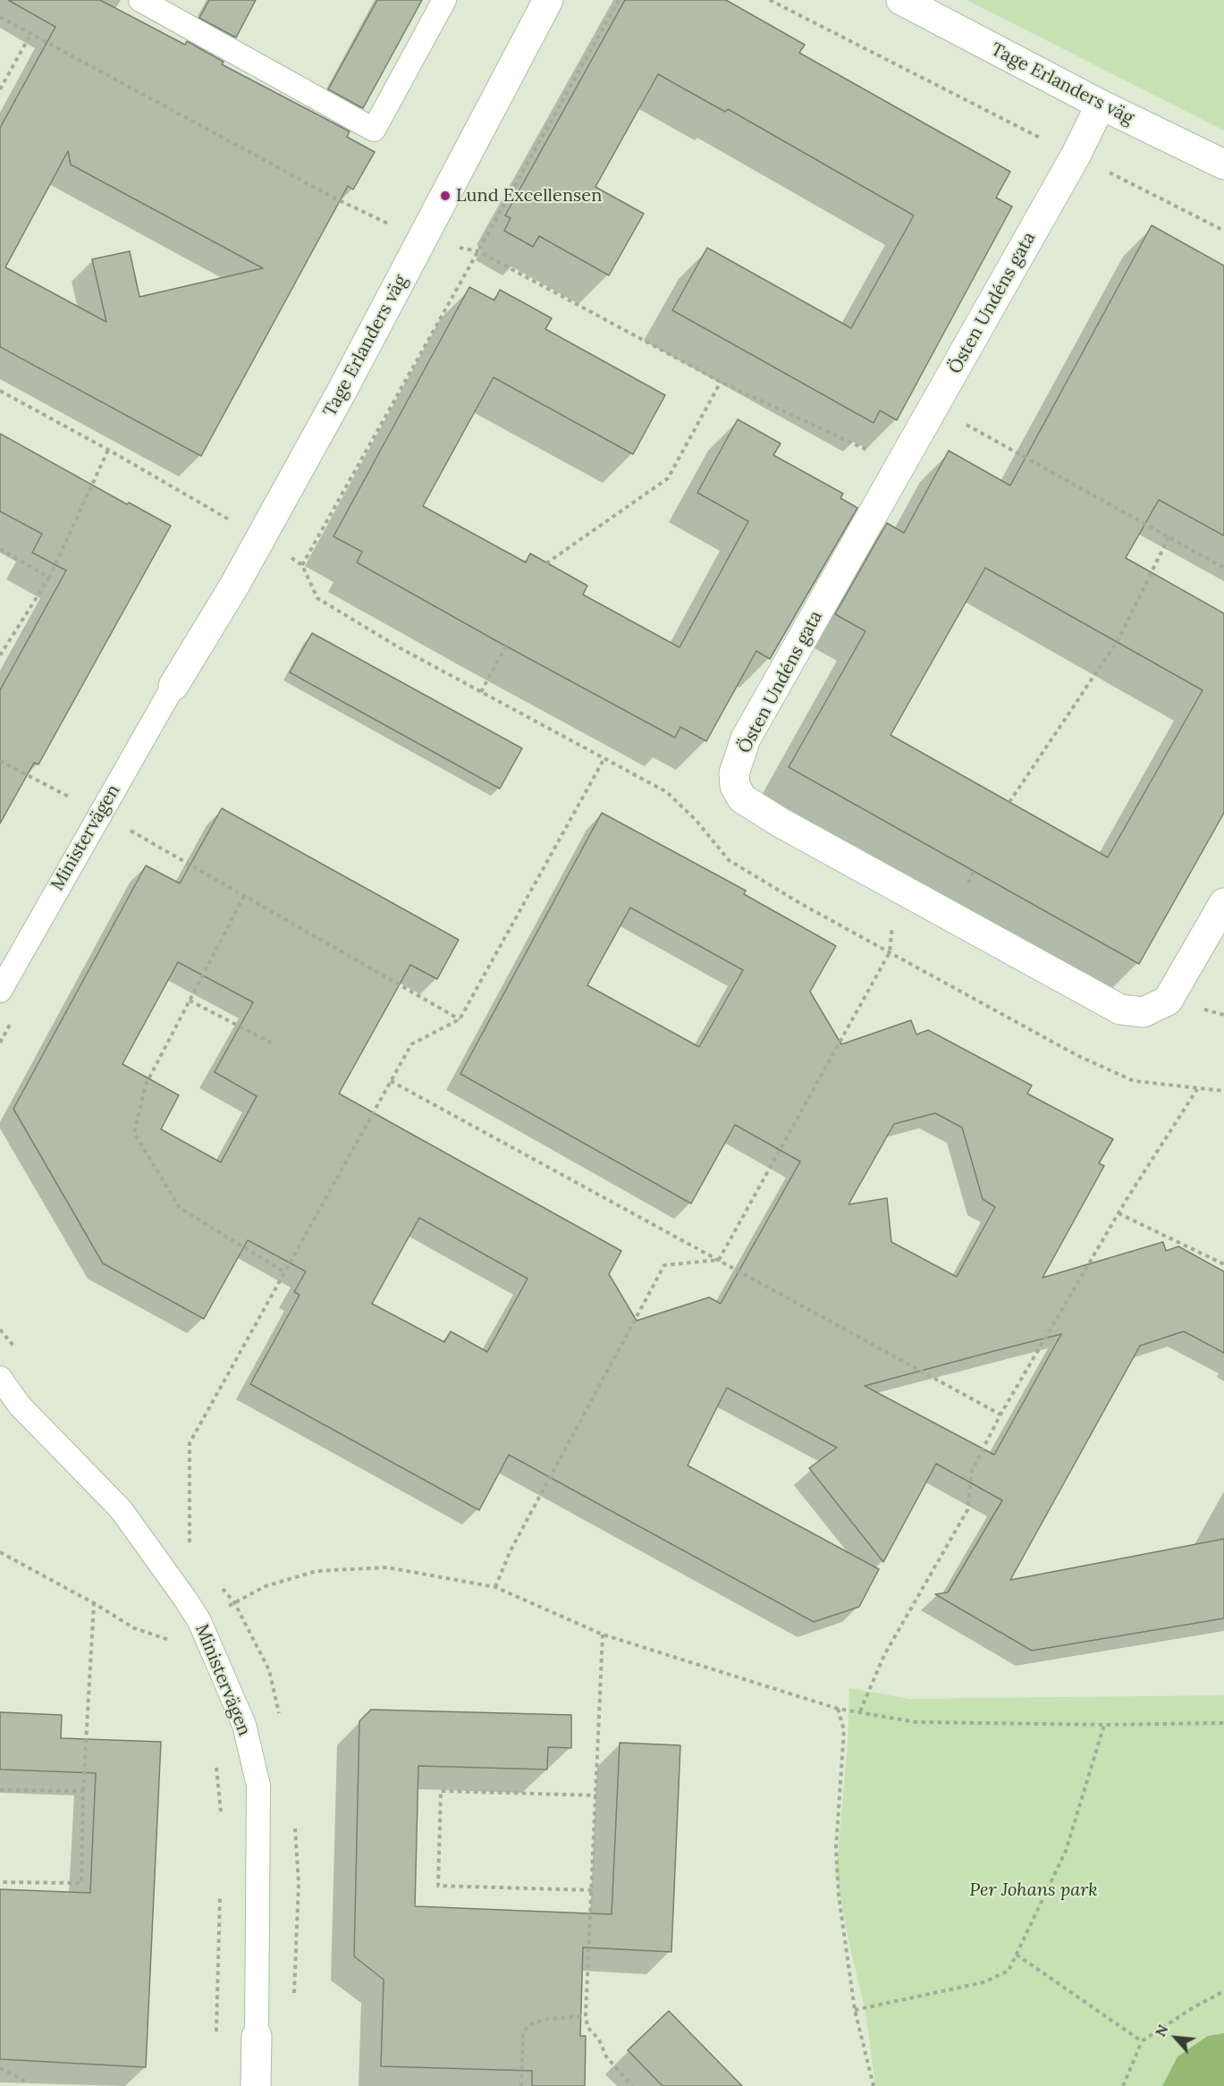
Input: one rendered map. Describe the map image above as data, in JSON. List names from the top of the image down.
{
  "streets": {
    "street": ["Tage Erlanders väg", "Östen Undéns gata", "Ministervägen"]
  },
  "crossings": [
    ["Tage Erlanders väg", "Östen Undéns gata"],
    ["Tage Erlanders väg", "Ministervägen"]
  ],
  "parks": ["Per Johans park"],
  "places": ["Lund Excellensen"],
  "north": "top left"
}
